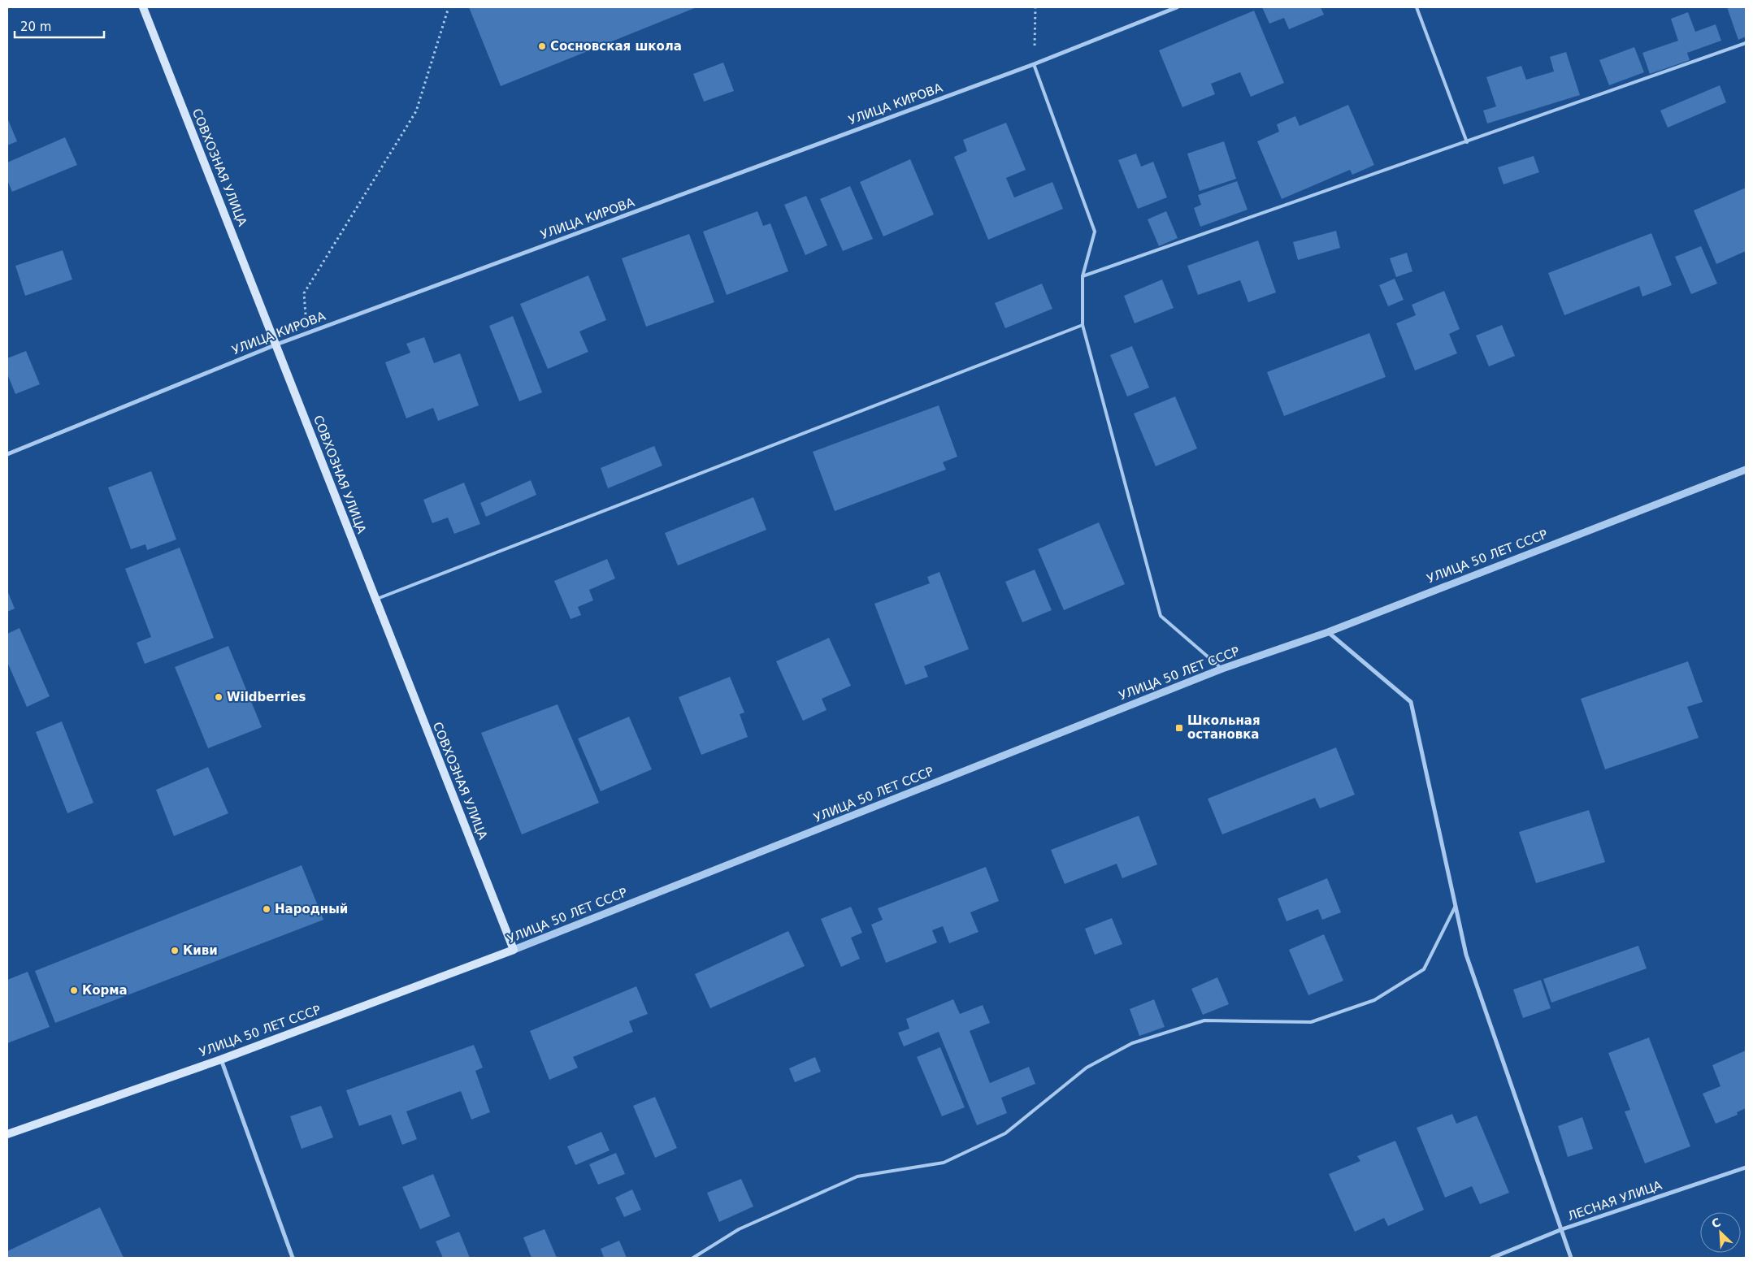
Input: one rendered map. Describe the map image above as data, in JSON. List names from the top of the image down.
{
  "streets": {
    "main road": ["СОВХОЗНАЯ УЛИЦА", "УЛИЦА 50 ЛЕТ СССР"],
    "street": ["УЛИЦА КИРОВА", "ЛЕСНАЯ УЛИЦА"]
  },
  "crossings": [
    ["УЛИЦА КИРОВА", "СОВХОЗНАЯ УЛИЦА"],
    ["СОВХОЗНАЯ УЛИЦА", "УЛИЦА 50 ЛЕТ СССР"]
  ],
  "places": {
    "other": [
      "Сосновская школа",
      "Wildberries",
      "Народный",
      "Киви",
      "Корма"
    ],
    "transit": ["Школьная остановка"]
  },
  "scale_bar": "20 m",
  "north": "top left"
}
